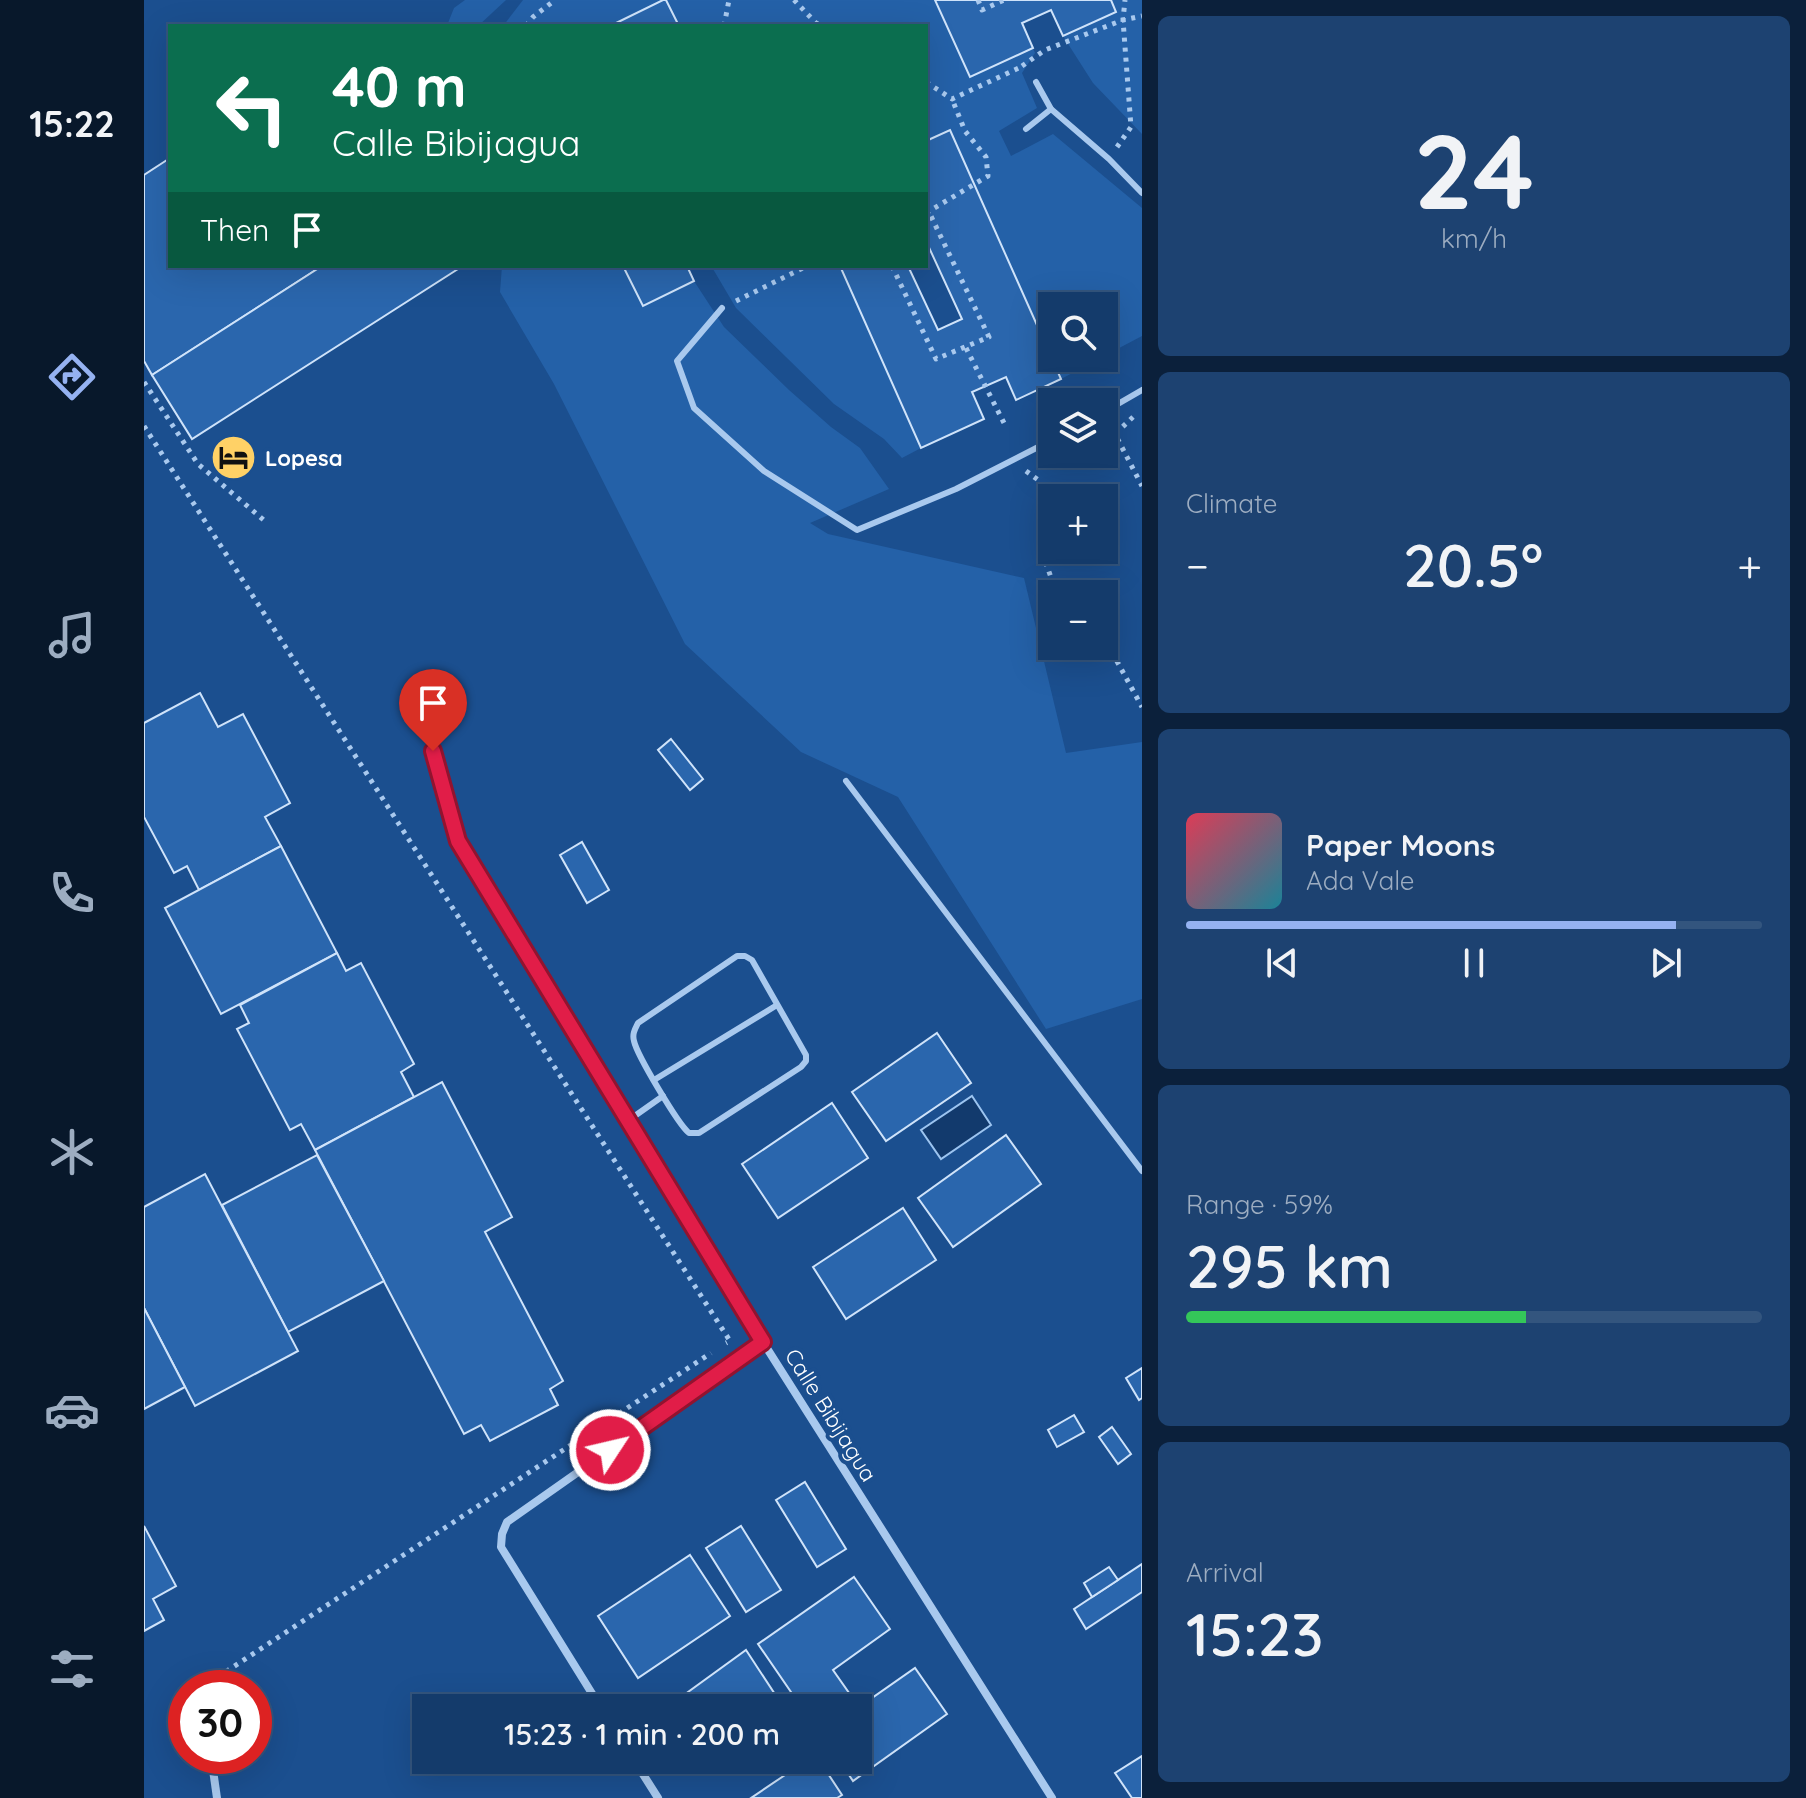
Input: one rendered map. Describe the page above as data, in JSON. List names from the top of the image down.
{
  "streets": {
    "street": ["Calle Bibijagua"]
  },
  "places": {
    "hotel": ["Lopesa"]
  },
  "page": {
    "tabs": "15:22",
    "tile": [
      ["24", "km/h"],
      "Climate",
      ["Range · 59%", "295 km"],
      ["Arrival", "15:23"]
    ],
    "turn": ["40 m", "Calle Bibijagua"],
    "then": "Then",
    "map_buttons": ["+", "−"],
    "heat": ["−", "20.5°", "+"],
    "song": ["Paper Moons", "Ada Vale"],
    "limit": "30",
    "trip": "15:23 · 1 min · 200 m"
  }
}
